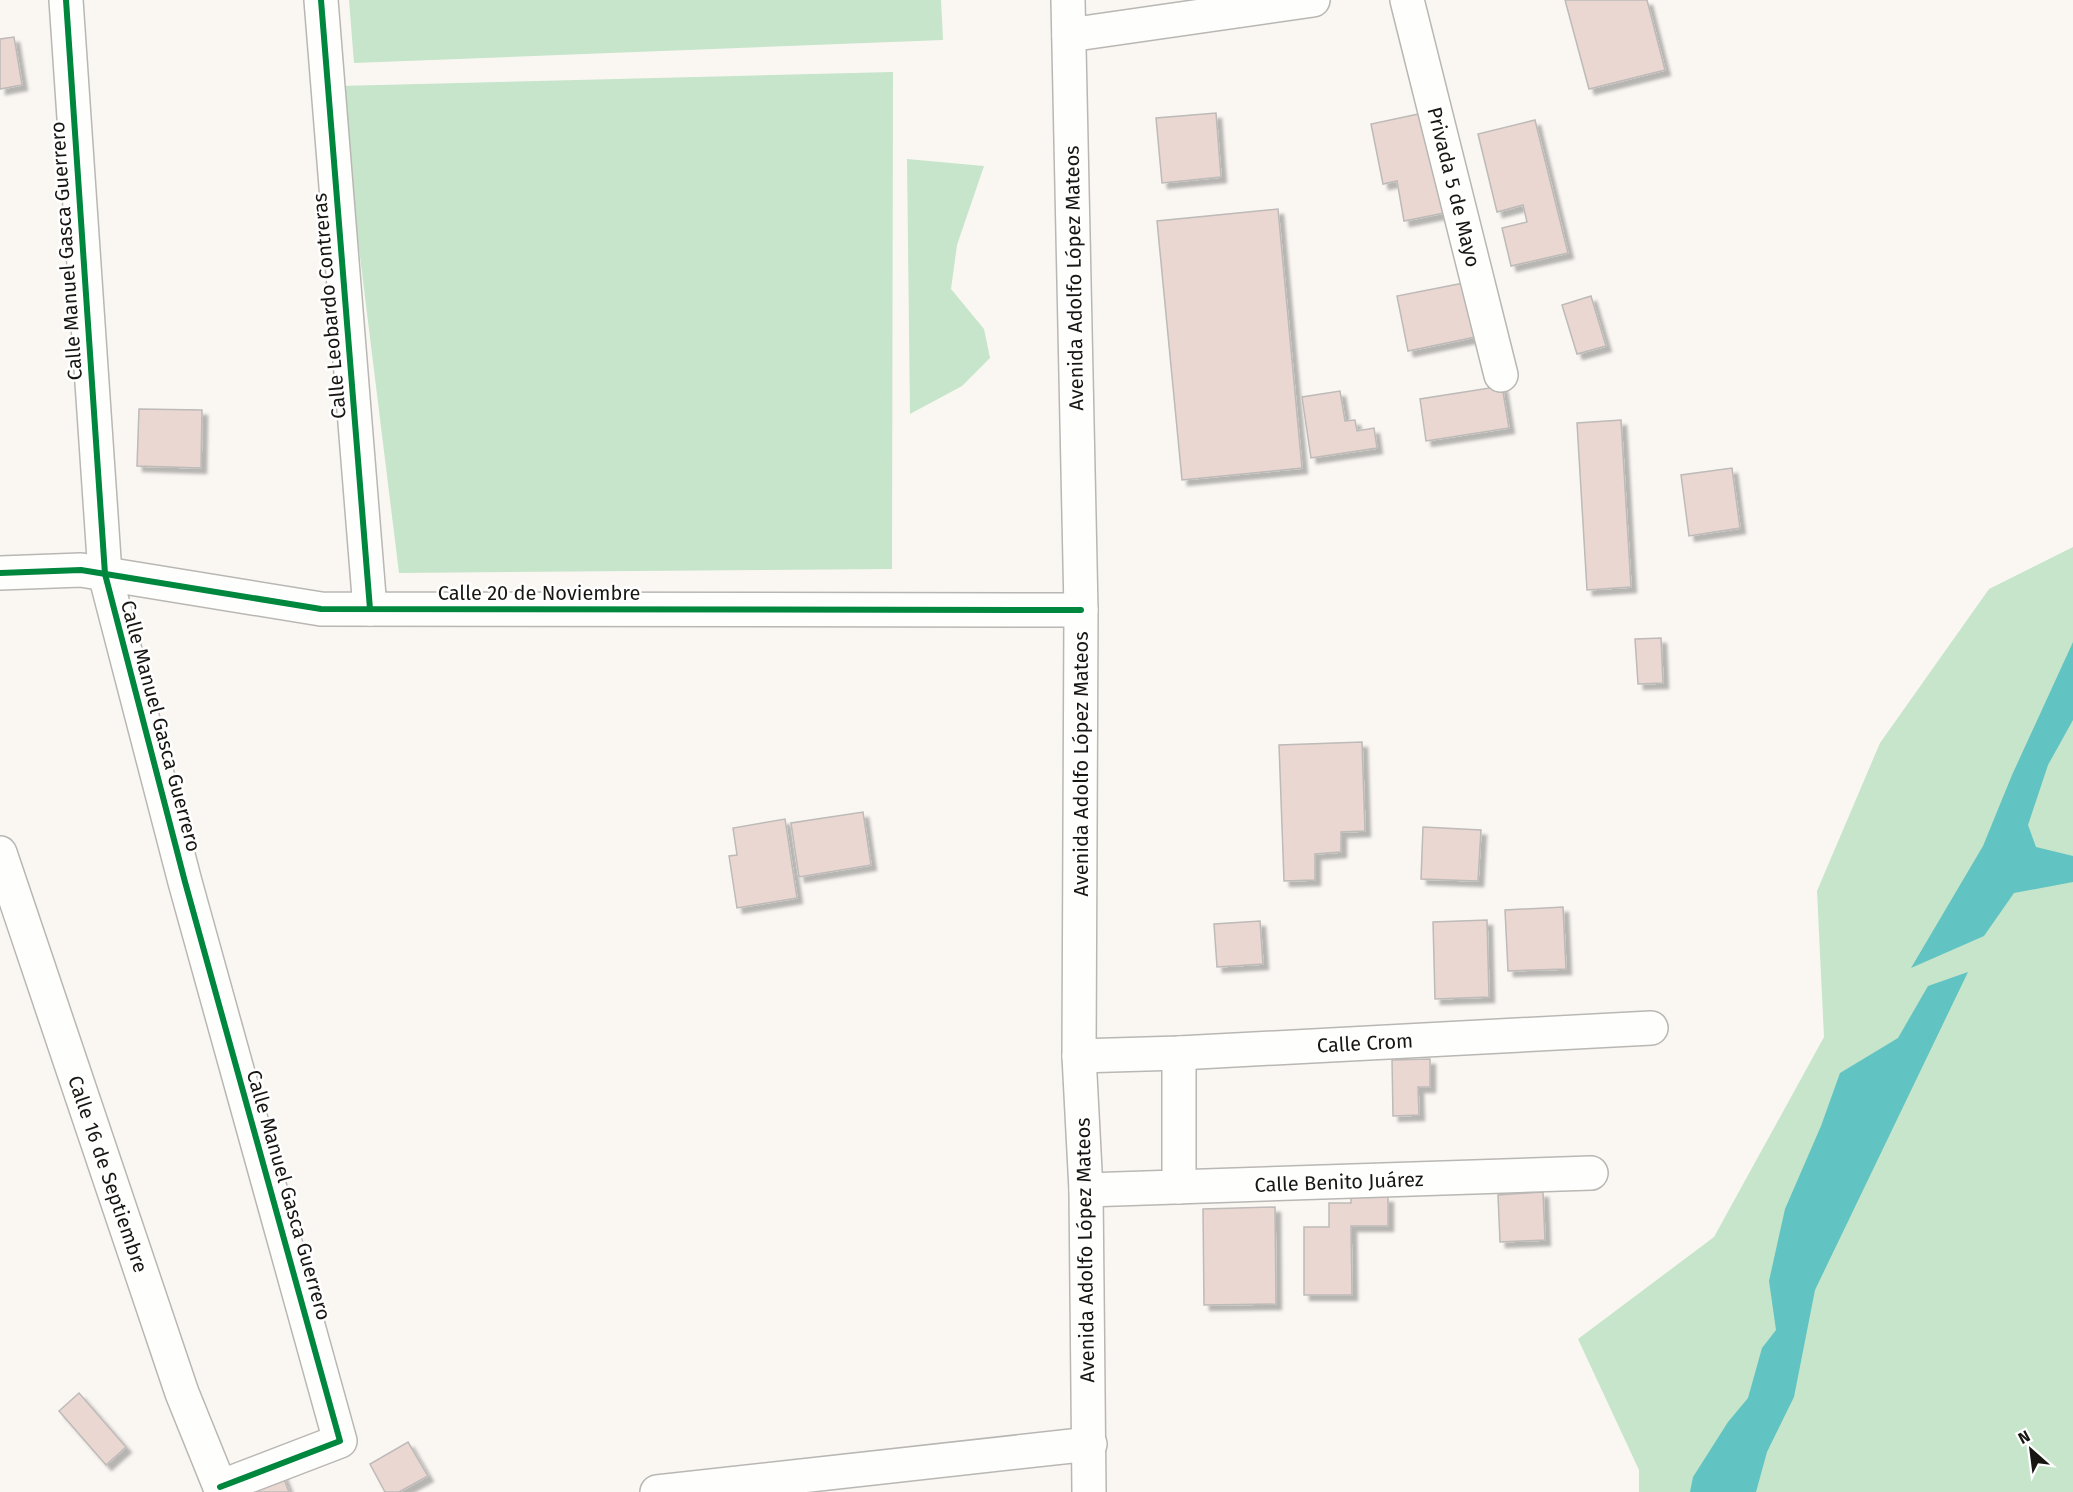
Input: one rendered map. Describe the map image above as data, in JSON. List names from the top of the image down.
{
  "streets": {
    "street": [
      "Privada 5 de Mayo",
      "Calle Manuel Gasca Guerrero",
      "Avenida Adolfo López Mateos",
      "Calle Leobardo Contreras",
      "Calle 20 de Noviembre",
      "Calle Crom",
      "Calle 16 de Septiembre",
      "Calle Benito Juárez"
    ]
  },
  "crossings": [
    ["Calle Manuel Gasca Guerrero", "Calle 20 de Noviembre"],
    ["Calle Manuel Gasca Guerrero", "Calle 16 de Septiembre"],
    ["Avenida Adolfo López Mateos", "Calle 20 de Noviembre"],
    ["Avenida Adolfo López Mateos", "Calle Crom"],
    ["Avenida Adolfo López Mateos", "Calle Benito Juárez"],
    ["Calle Leobardo Contreras", "Calle 20 de Noviembre"]
  ],
  "north": "top left"
}
